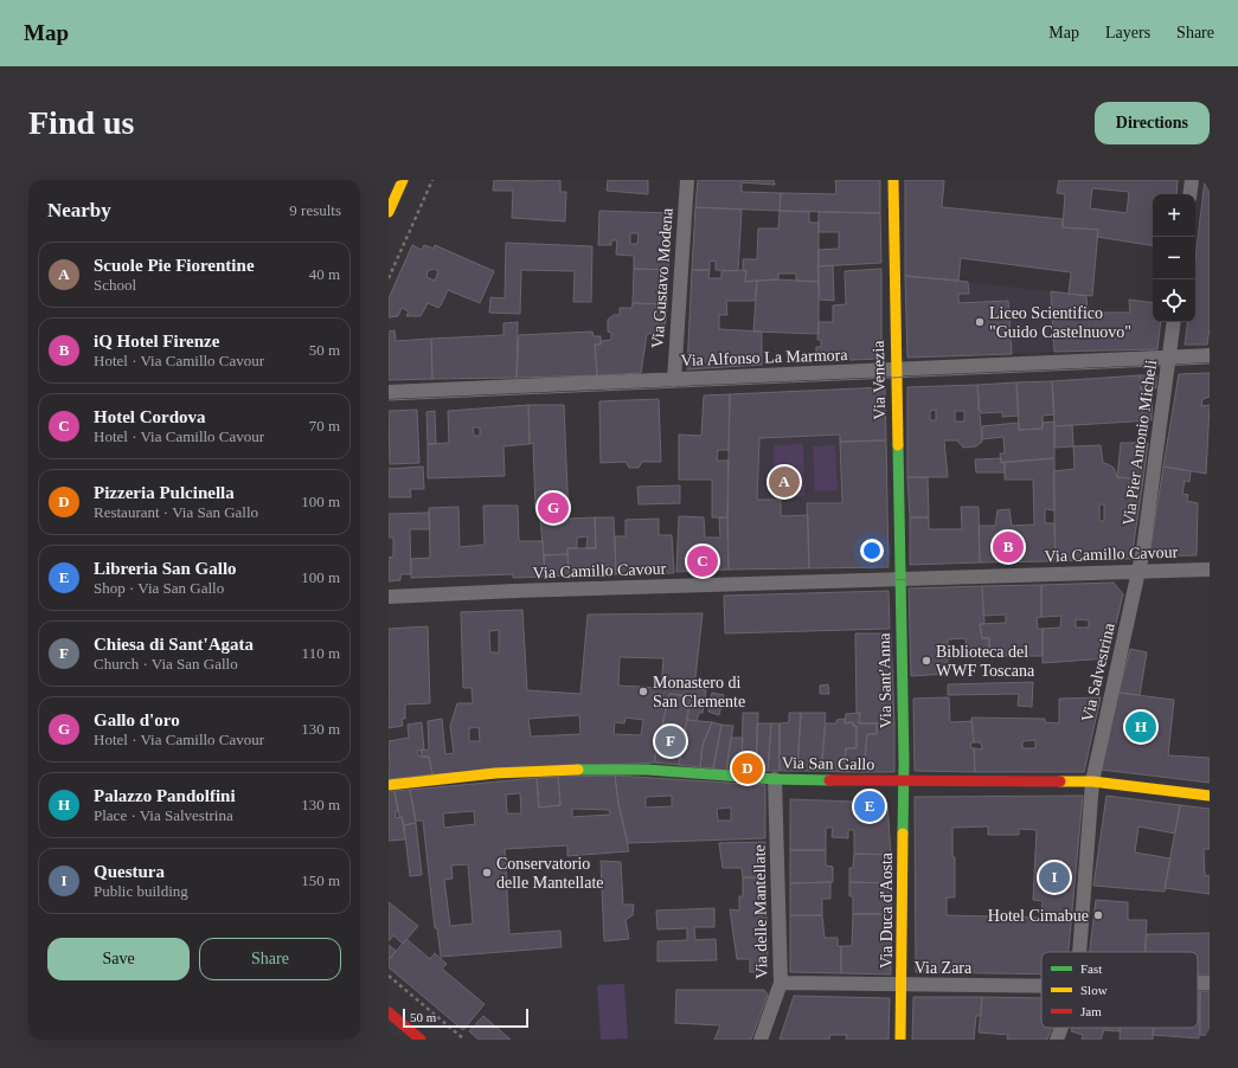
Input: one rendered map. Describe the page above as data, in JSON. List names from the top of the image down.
{
  "streets": {
    "street": [
      "Via Gustavo Modena",
      "Via Alfonso La Marmora",
      "Via Venezia",
      "Via Pier Antonio Micheli",
      "Via Camillo Cavour",
      "Via Salvestrina",
      "Via Sant'Anna",
      "Via San Gallo",
      "Via Duca d'Aosta",
      "Via delle Mantellate",
      "Via Zara"
    ]
  },
  "crossings": [
    ["Via Gustavo Modena", "Via Alfonso La Marmora"],
    ["Via Alfonso La Marmora", "Via Venezia"],
    ["Via Alfonso La Marmora", "Via Pier Antonio Micheli"],
    ["Via Venezia", "Via Camillo Cavour"],
    ["Via Venezia", "Via Sant'Anna"],
    ["Via Pier Antonio Micheli", "Via Camillo Cavour"],
    ["Via Pier Antonio Micheli", "Via Salvestrina"],
    ["Via Camillo Cavour", "Via Salvestrina"],
    ["Via Camillo Cavour", "Via Sant'Anna"],
    ["Via Salvestrina", "Via San Gallo"],
    ["Via Sant'Anna", "Via San Gallo"],
    ["Via Sant'Anna", "Via Duca d'Aosta"],
    ["Via San Gallo", "Via Duca d'Aosta"],
    ["Via San Gallo", "Via delle Mantellate"],
    ["Via Duca d'Aosta", "Via Zara"],
    ["Via delle Mantellate", "Via Zara"]
  ],
  "places": [
    "Liceo Scientifico \"Guido Castelnuovo\"",
    "Biblioteca del WWF Toscana",
    "Monastero di San Clemente",
    "Conservatorio delle Mantellate",
    "Hotel Cimabue"
  ],
  "legend": ["Fast", "Slow", "Jam"],
  "scale_bar": "50 m",
  "page": {
    "header": "Map",
    "nav": ["Map", "Layers", "Share"],
    "buttons": [
      "Directions",
      ["Save", "Share"]
    ],
    "title": "Find us",
    "heading": ["Nearby", "9 results"],
    "map_buttons": ["+", "−"],
    "list": [
      {
        "mark": "A",
        "name": "Scuole Pie Fiorentine",
        "note": "School",
        "value": "40 m"
      },
      {
        "mark": "B",
        "name": "iQ Hotel Firenze",
        "note": "Hotel · Via Camillo Cavour",
        "value": "50 m"
      },
      {
        "mark": "C",
        "name": "Hotel Cordova",
        "note": "Hotel · Via Camillo Cavour",
        "value": "70 m"
      },
      {
        "mark": "D",
        "name": "Pizzeria Pulcinella",
        "note": "Restaurant · Via San Gallo",
        "value": "100 m"
      },
      {
        "mark": "E",
        "name": "Libreria San Gallo",
        "note": "Shop · Via San Gallo",
        "value": "100 m"
      },
      {
        "mark": "F",
        "name": "Chiesa di Sant'Agata",
        "note": "Church · Via San Gallo",
        "value": "110 m"
      },
      {
        "mark": "G",
        "name": "Gallo d'oro",
        "note": "Hotel · Via Camillo Cavour",
        "value": "130 m"
      },
      {
        "mark": "H",
        "name": "Palazzo Pandolfini",
        "note": "Place · Via Salvestrina",
        "value": "130 m"
      },
      {
        "mark": "I",
        "name": "Questura",
        "note": "Public building",
        "value": "150 m"
      }
    ],
    "pins": [
      "A",
      "G",
      "B",
      "C",
      "H",
      "F",
      "D",
      "E",
      "I"
    ],
    "scale": "50 m"
  }
}
